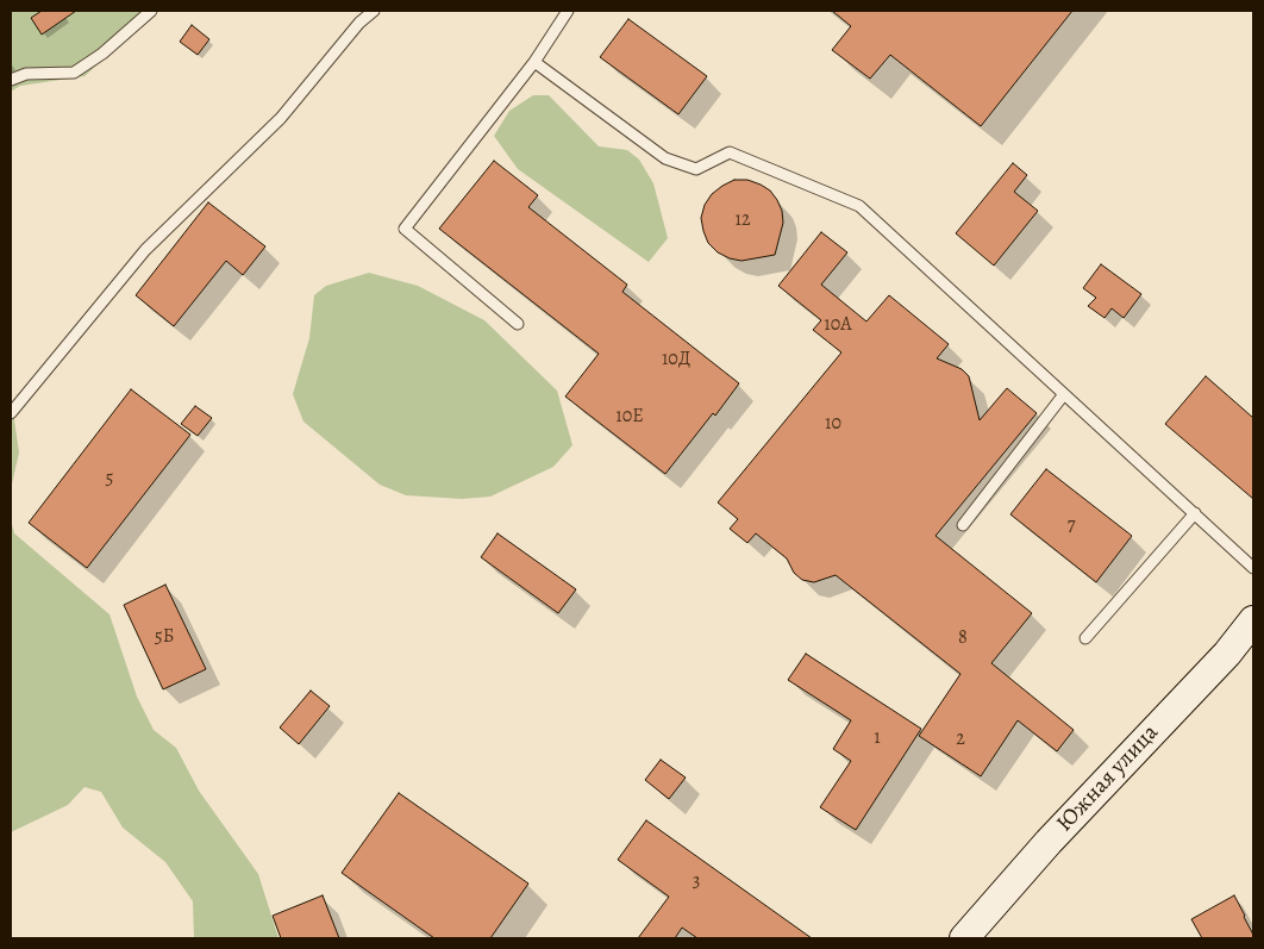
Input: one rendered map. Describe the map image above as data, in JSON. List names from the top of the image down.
{
  "streets": {
    "street": ["Южная улица"]
  },
  "house_numbers": [
    "12",
    "10А",
    "10Д",
    "10Е",
    "10",
    "5",
    "7",
    "5Б",
    "8",
    "1",
    "2",
    "3"
  ]
}
